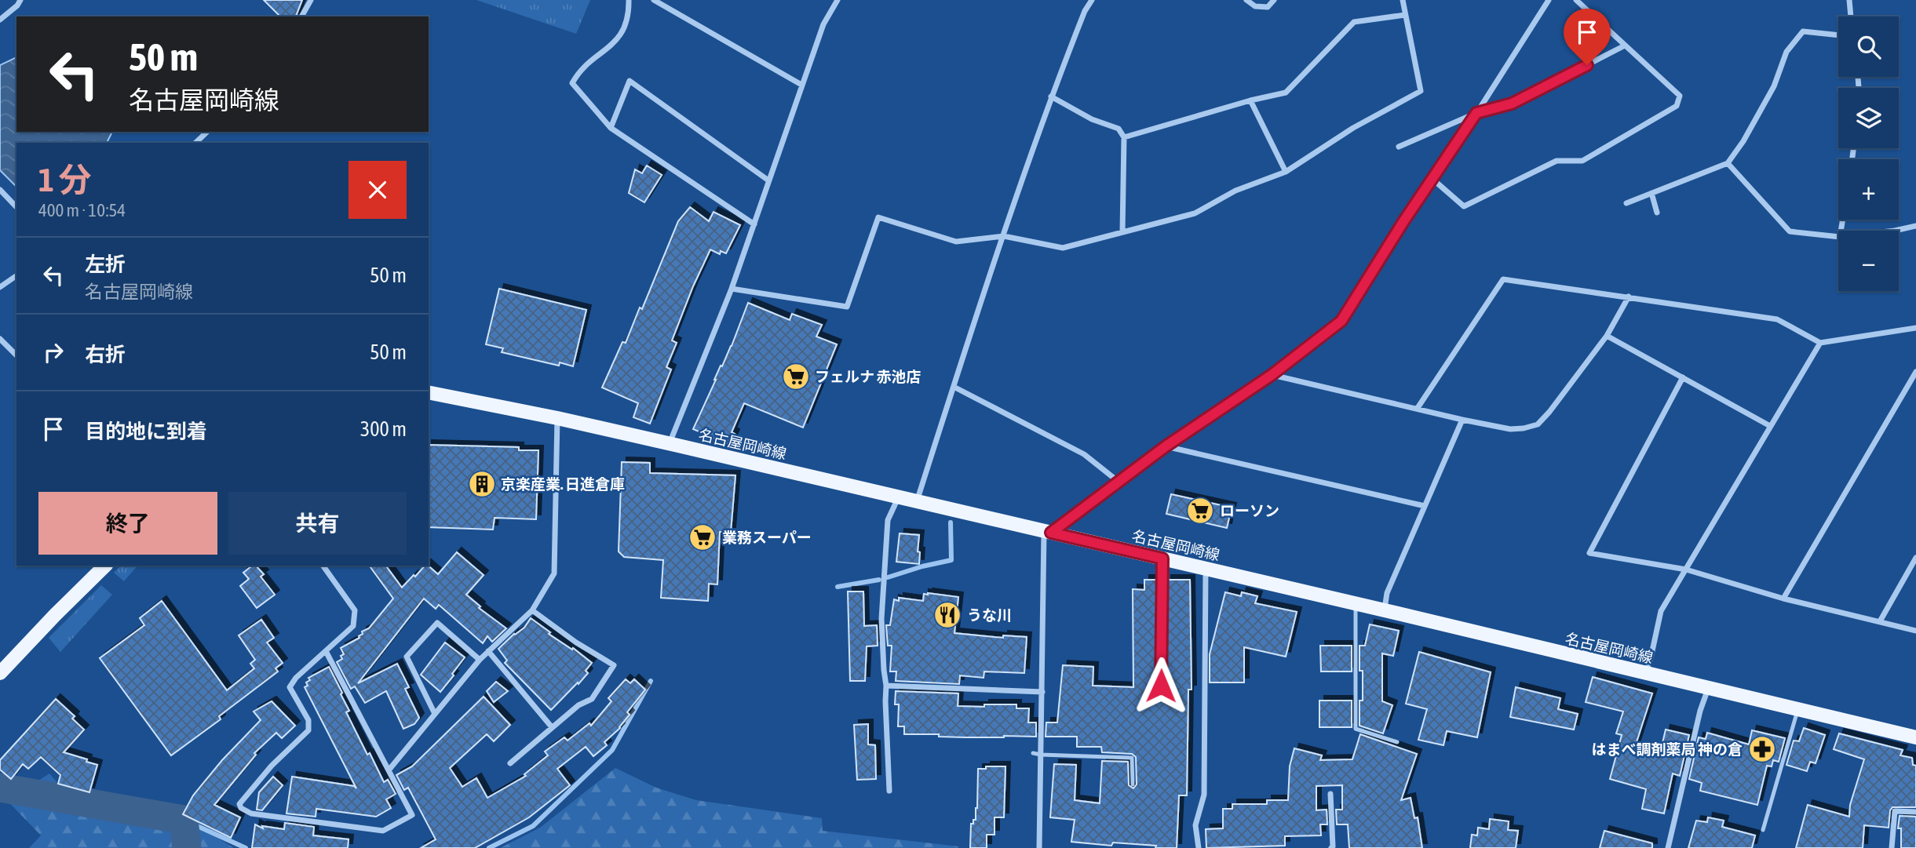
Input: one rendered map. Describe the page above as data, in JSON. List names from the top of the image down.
{
  "streets": {
    "main road": ["名古屋岡崎線"]
  },
  "places": {
    "supermarket": ["フェルナ 赤池店", "ローソン", "業務スーパー"],
    "building": ["京楽産業. 日進倉庫"],
    "restaurant": ["うな川"],
    "pharmacy": ["はまべ調剤薬局 神の倉"]
  },
  "page": {
    "map_buttons": ["+", "−"],
    "turn": ["50 m", "名古屋岡崎線"],
    "heading": ["1 分", "400 m · 10:54"],
    "list": [
      {
        "name": "左折",
        "note": "名古屋岡崎線",
        "value": "50 m"
      },
      {
        "name": "右折",
        "value": "50 m"
      },
      {
        "name": "目的地に到着",
        "value": "300 m"
      }
    ],
    "buttons": ["終了", "共有"]
  }
}
